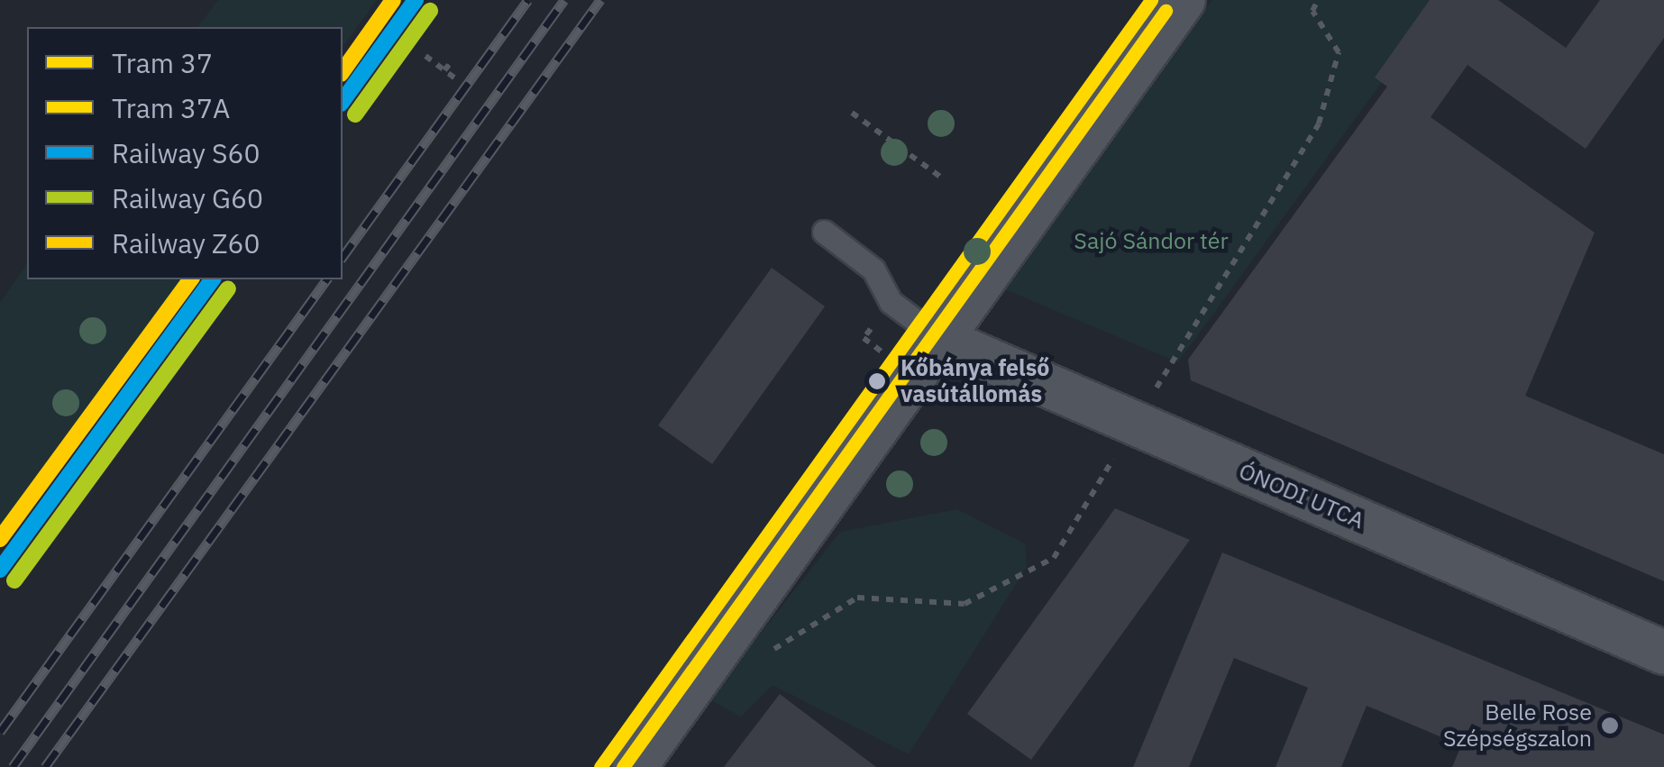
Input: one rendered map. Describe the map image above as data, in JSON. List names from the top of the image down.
{
  "streets": {
    "street": ["ÓNODI UTCA"]
  },
  "parks": ["Sajó Sándor tér"],
  "places": ["Kőbánya felső vasútállomás", "Belle Rose Szépségszalon"],
  "lines": [
    "tram line 37",
    "rail line S60",
    "rail line Z60",
    "tram line 37A",
    "rail line G60"
  ],
  "legend": [
    "Tram 37",
    "Tram 37A",
    "Railway S60",
    "Railway G60",
    "Railway Z60"
  ]
}
